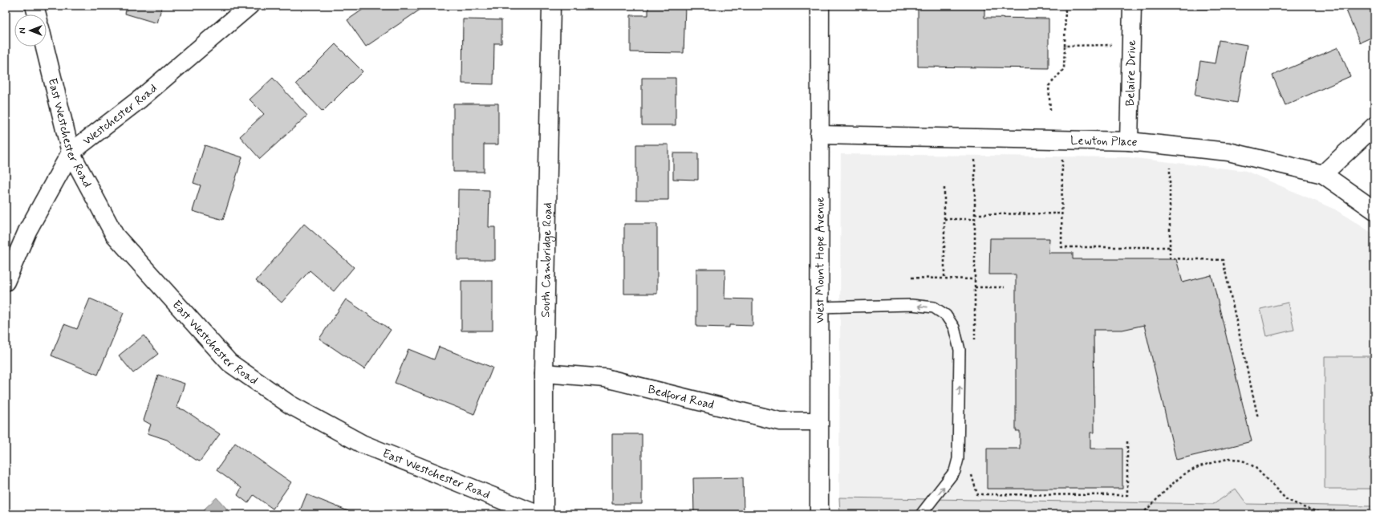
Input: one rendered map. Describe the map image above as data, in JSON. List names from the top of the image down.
{
  "streets": {
    "street": [
      "Belaire Drive",
      "Westchester Road",
      "East Westchester Road",
      "Lewton Place",
      "South Cambridge Road",
      "West Mount Hope Avenue",
      "Bedford Road"
    ]
  },
  "crossings": [
    ["Belaire Drive", "Lewton Place"],
    ["Westchester Road", "East Westchester Road"],
    ["Lewton Place", "West Mount Hope Avenue"],
    ["South Cambridge Road", "Bedford Road"],
    ["West Mount Hope Avenue", "Bedford Road"]
  ],
  "north": "left"
}
